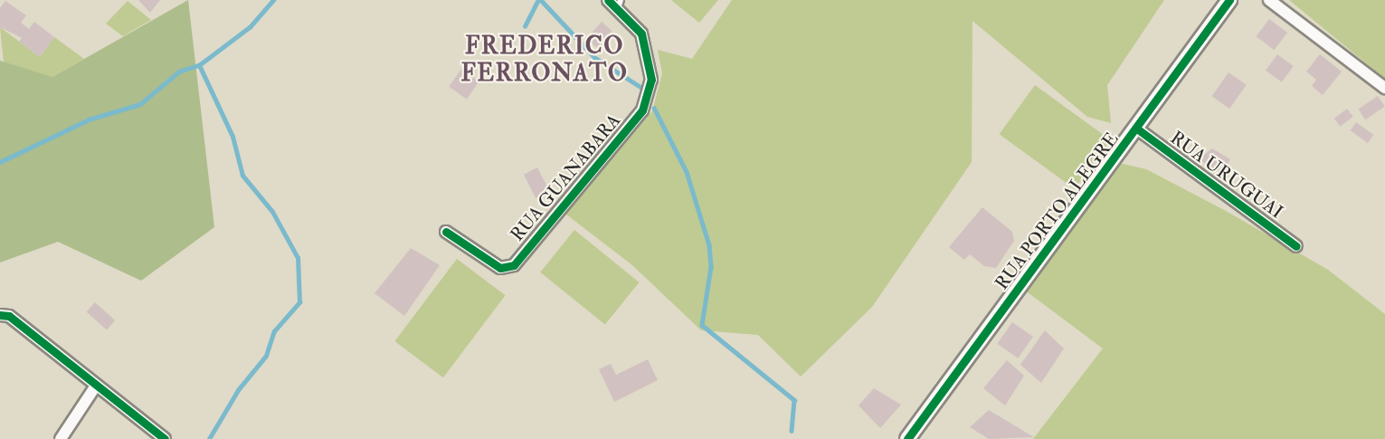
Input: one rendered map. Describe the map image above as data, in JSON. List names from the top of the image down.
{
  "streets": {
    "street": ["RUA URUGUAI", "RUA GUANABARA", "RUA PORTO ALEGRE"]
  },
  "crossings": [
    ["RUA URUGUAI", "RUA PORTO ALEGRE"]
  ],
  "districts": ["FREDERICO FERRONATO"]
}
